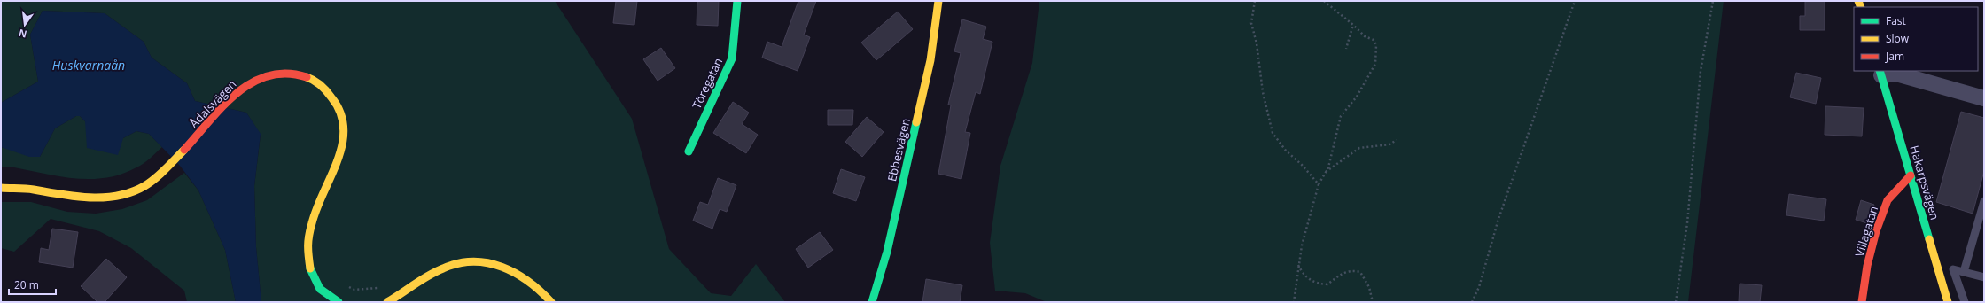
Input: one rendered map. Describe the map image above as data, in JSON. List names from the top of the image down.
{
  "streets": {
    "street": [
      "Töregatan",
      "Ådalsvägen",
      "Ebbesvägen",
      "Hakarpsvägen",
      "Villagatan"
    ]
  },
  "crossings": [
    ["Hakarpsvägen", "Villagatan"]
  ],
  "water": ["Huskvarnaån"],
  "legend": ["Fast", "Slow", "Jam"],
  "scale_bar": "20 m",
  "north": "bottom"
}
